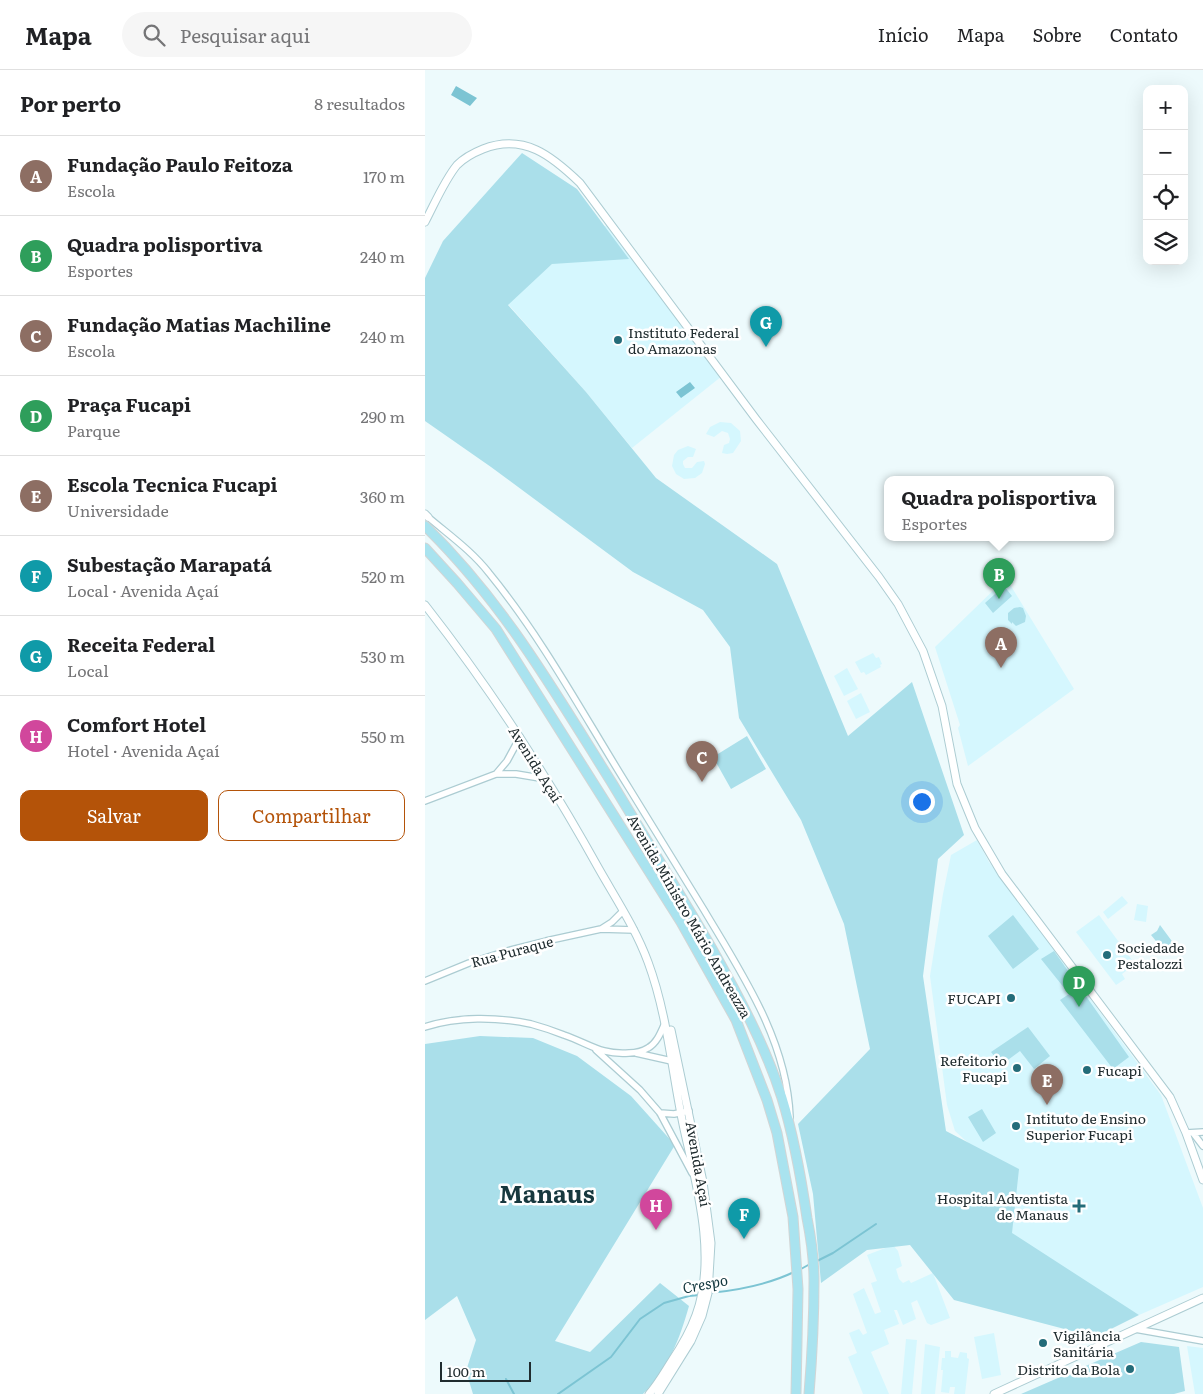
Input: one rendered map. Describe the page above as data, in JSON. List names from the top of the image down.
{
  "streets": {
    "main road": ["Avenida Ministro Mário Andreazza"],
    "street": ["Avenida Açaí", "Rua Puraque"]
  },
  "crossings": [
    ["Avenida Açaí", "Rua Puraque"]
  ],
  "districts": ["Manaus"],
  "water": ["Crespo"],
  "places": {
    "other": [
      "Instituto Federal do Amazonas",
      "Sociedade Pestalozzi",
      "FUCAPI",
      "Refeitorio Fucapi",
      "Fucapi",
      "Intituto de Ensino Superior Fucapi",
      "Vigilância Sanitária",
      "Distrito da Bola"
    ],
    "health": ["Hospital Adventista de Manaus"]
  },
  "scale_bar": "100 m",
  "page": {
    "header": "Mapa",
    "search": "Pesquisar aqui",
    "nav": [
      "Início",
      "Mapa",
      "Sobre",
      "Contato"
    ],
    "heading": ["Por perto", "8 resultados"],
    "map_buttons": ["+", "−"],
    "list": [
      {
        "mark": "A",
        "name": "Fundação Paulo Feitoza",
        "note": "Escola",
        "value": "170 m"
      },
      {
        "mark": "B",
        "name": "Quadra polisportiva",
        "note": "Esportes",
        "value": "240 m"
      },
      {
        "mark": "C",
        "name": "Fundação Matias Machiline",
        "note": "Escola",
        "value": "240 m"
      },
      {
        "mark": "D",
        "name": "Praça Fucapi",
        "note": "Parque",
        "value": "290 m"
      },
      {
        "mark": "E",
        "name": "Escola Tecnica Fucapi",
        "note": "Universidade",
        "value": "360 m"
      },
      {
        "mark": "F",
        "name": "Subestação Marapatá",
        "note": "Local · Avenida Açaí",
        "value": "520 m"
      },
      {
        "mark": "G",
        "name": "Receita Federal",
        "note": "Local",
        "value": "530 m"
      },
      {
        "mark": "H",
        "name": "Comfort Hotel",
        "note": "Hotel · Avenida Açaí",
        "value": "550 m"
      }
    ],
    "pins": [
      "G",
      "B",
      "A",
      "C",
      "D",
      "E",
      "H",
      "F"
    ],
    "popup": ["Quadra polisportiva", "Esportes"],
    "buttons": ["Salvar", "Compartilhar"],
    "scale": "100 m"
  }
}
